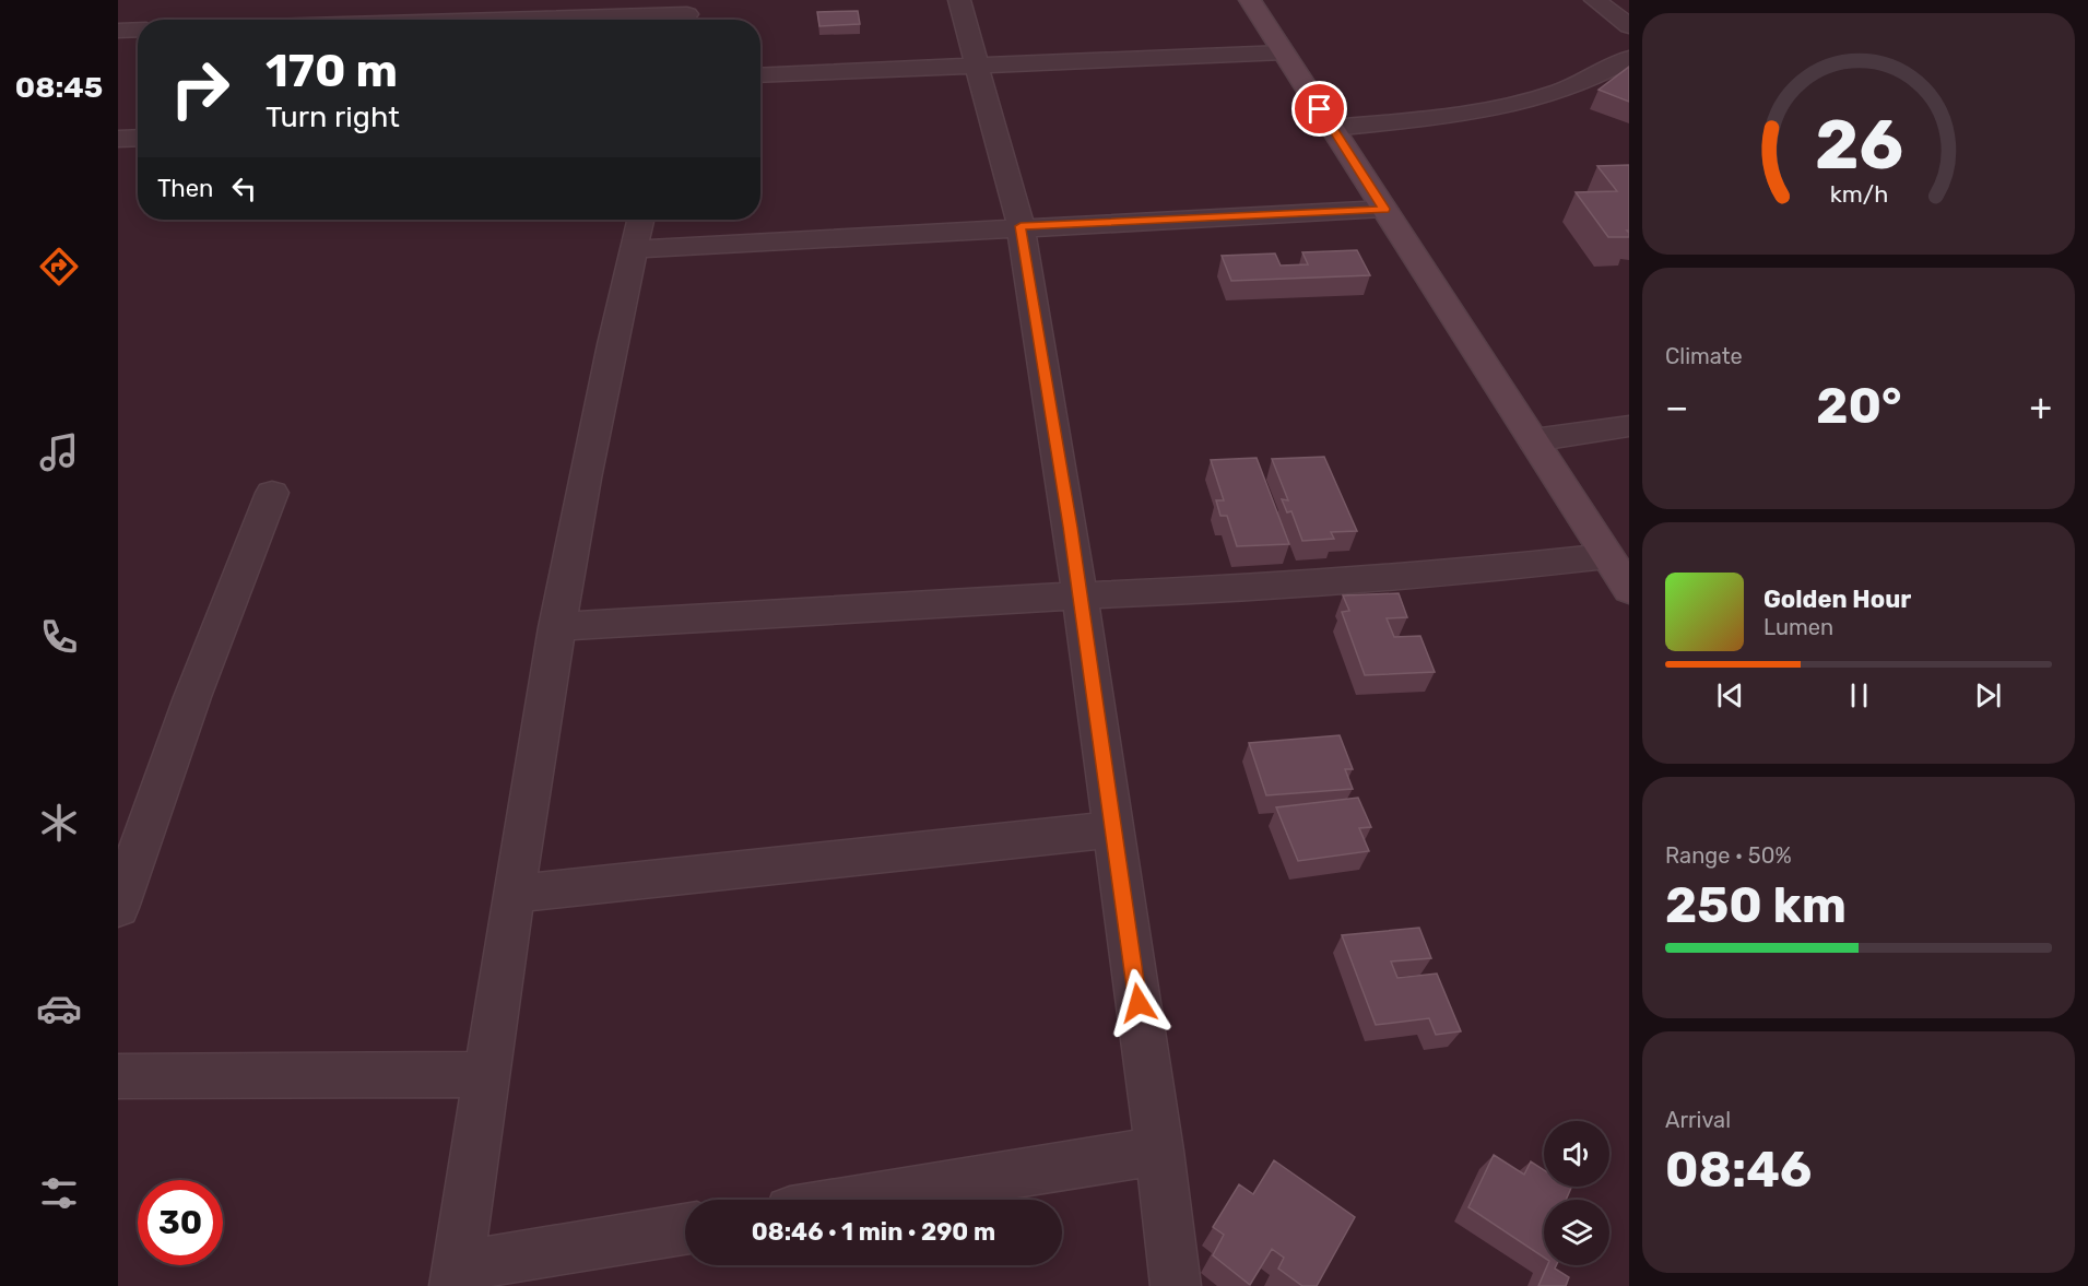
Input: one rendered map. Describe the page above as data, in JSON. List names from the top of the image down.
{
  "page": {
    "tabs": "08:45",
    "turn": ["170 m", "Turn right"],
    "then": "Then",
    "tile": [
      "Climate",
      ["Range · 50%", "250 km"],
      ["Arrival", "08:46"]
    ],
    "heat": ["−", "20°", "+"],
    "song": ["Golden Hour", "Lumen"],
    "limit": "30",
    "trip": "08:46 · 1 min · 290 m",
    "gauge": ["26", "km/h"]
  }
}
